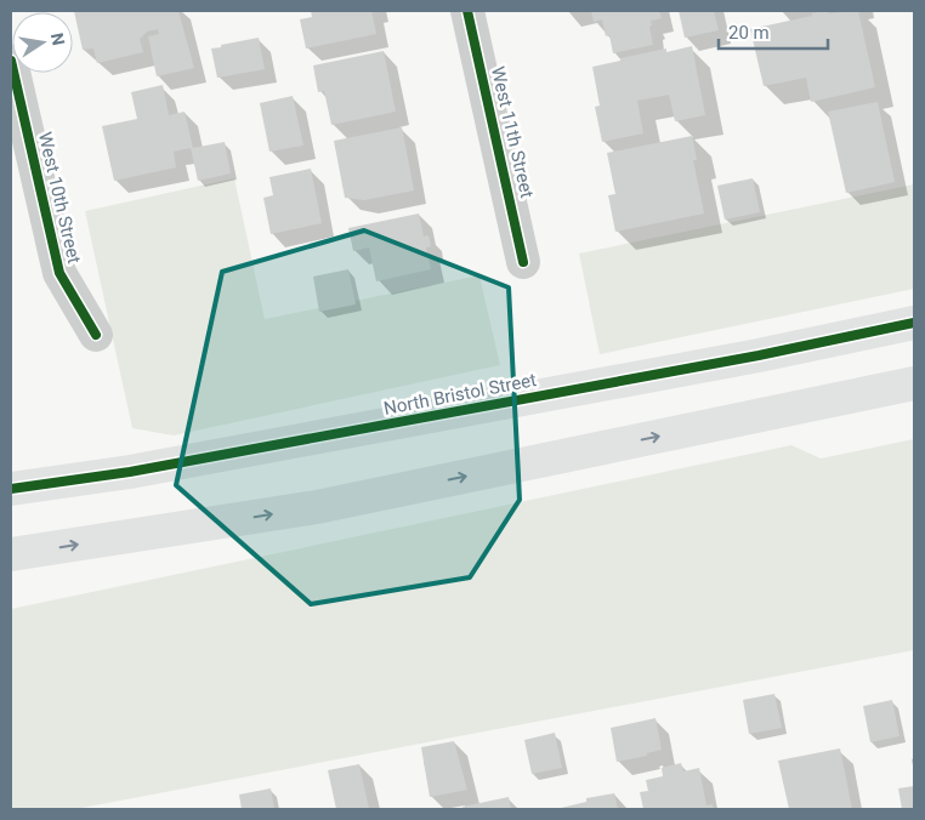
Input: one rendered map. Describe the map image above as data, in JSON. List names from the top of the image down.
{
  "streets": {
    "main road": ["North Bristol Street"],
    "street": ["West 11th Street", "West 10th Street"]
  },
  "scale_bar": "20 m",
  "north": "right"
}
